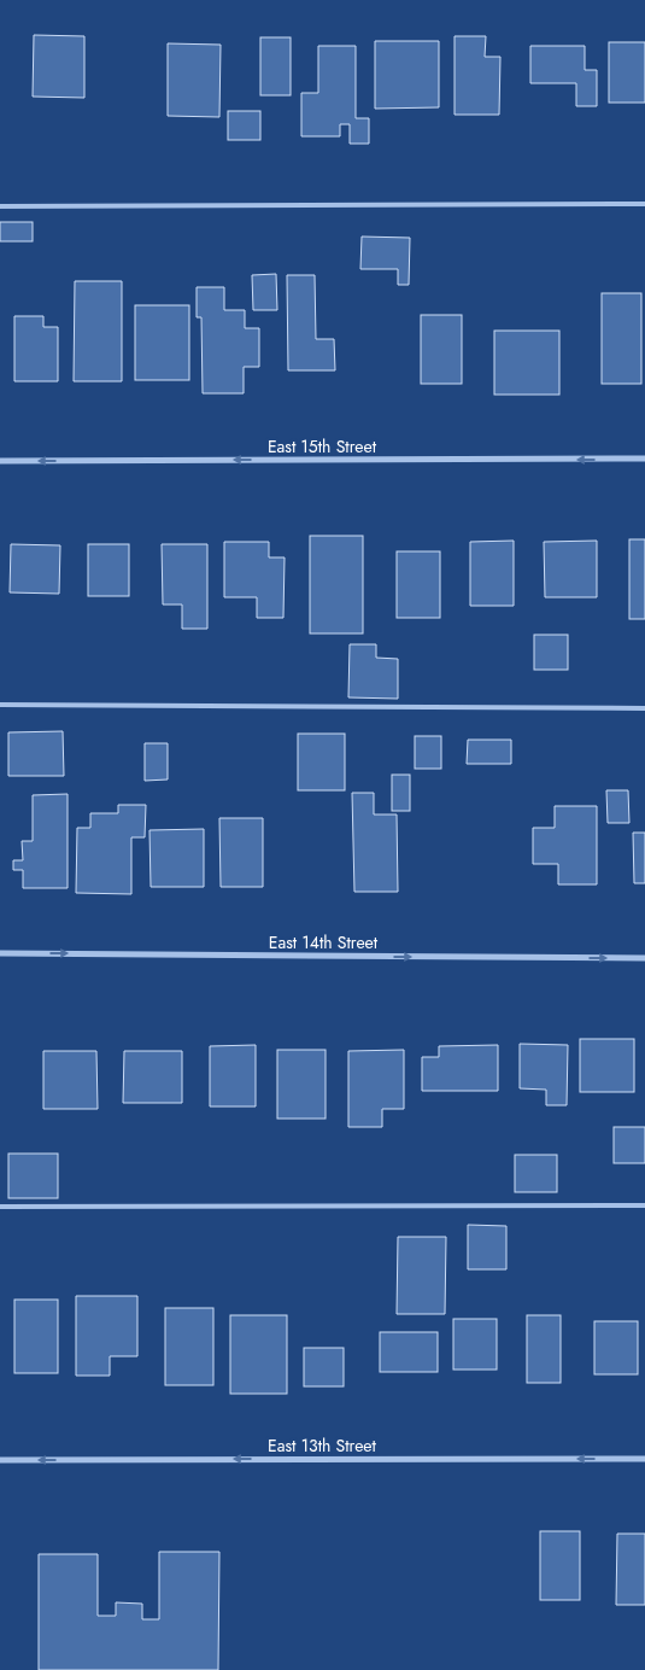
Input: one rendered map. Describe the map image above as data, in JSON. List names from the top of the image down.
{
  "streets": {
    "street": ["East 15th Street", "East 14th Street", "East 13th Street"]
  },
  "one_way": ["East 15th Street", "East 14th Street", "East 13th Street"]
}
